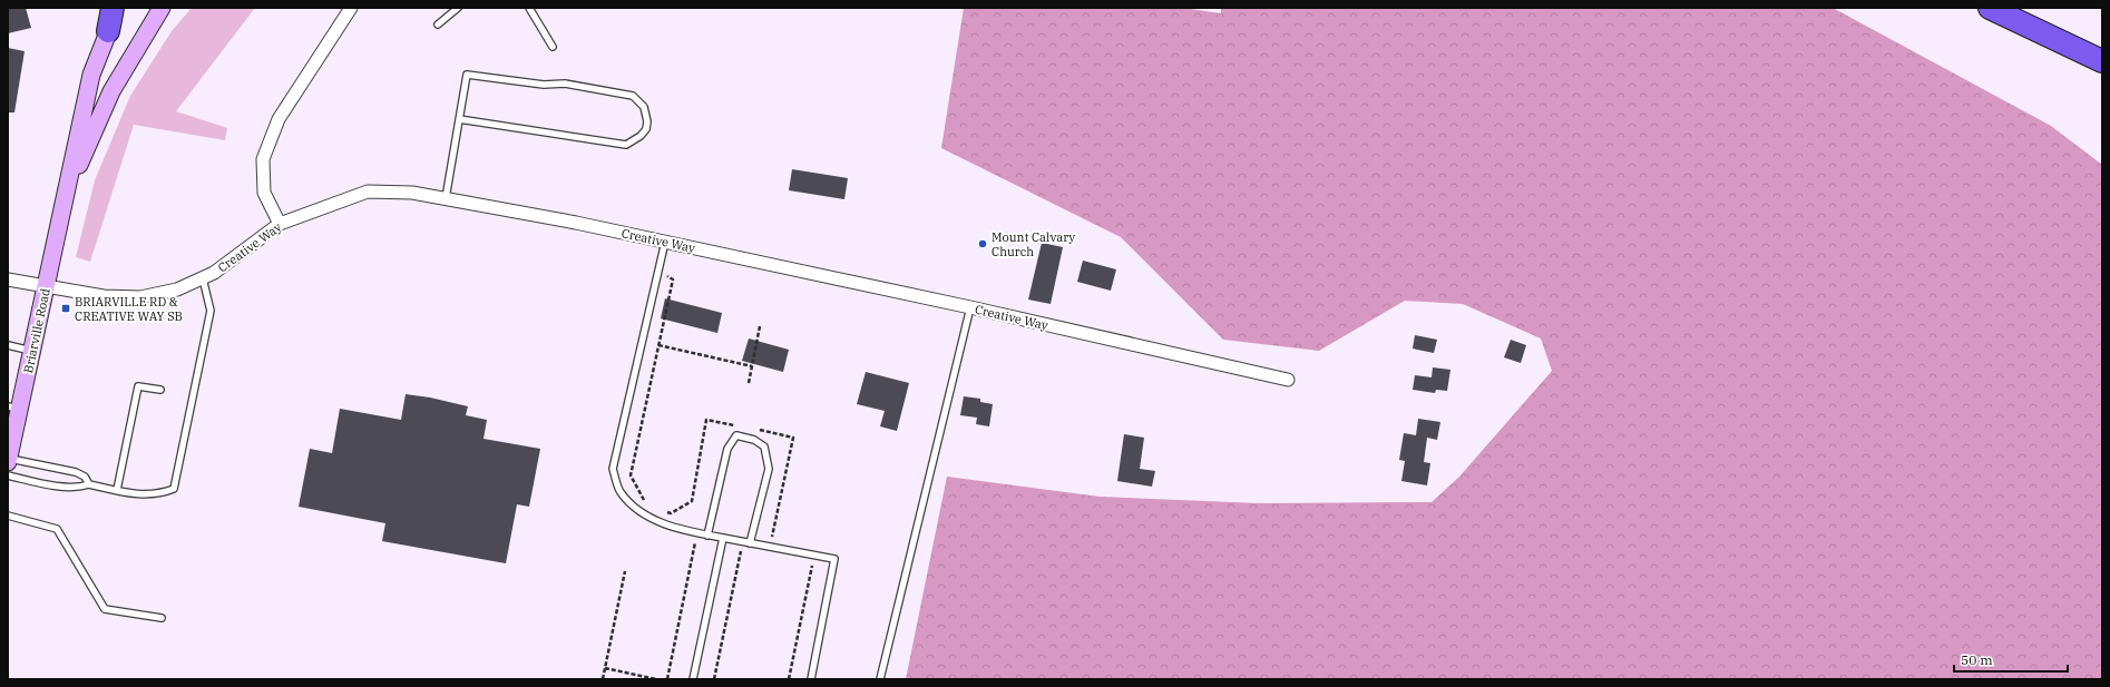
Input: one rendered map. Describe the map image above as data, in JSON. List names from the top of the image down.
{
  "streets": {
    "main road": ["Briarville Road"],
    "street": ["Creative Way"]
  },
  "crossings": [
    ["Creative Way", "Briarville Road"]
  ],
  "places": {
    "other": ["Mount Calvary Church"],
    "transit": ["BRIARVILLE RD & CREATIVE WAY SB"]
  },
  "scale_bar": "50 m"
}
